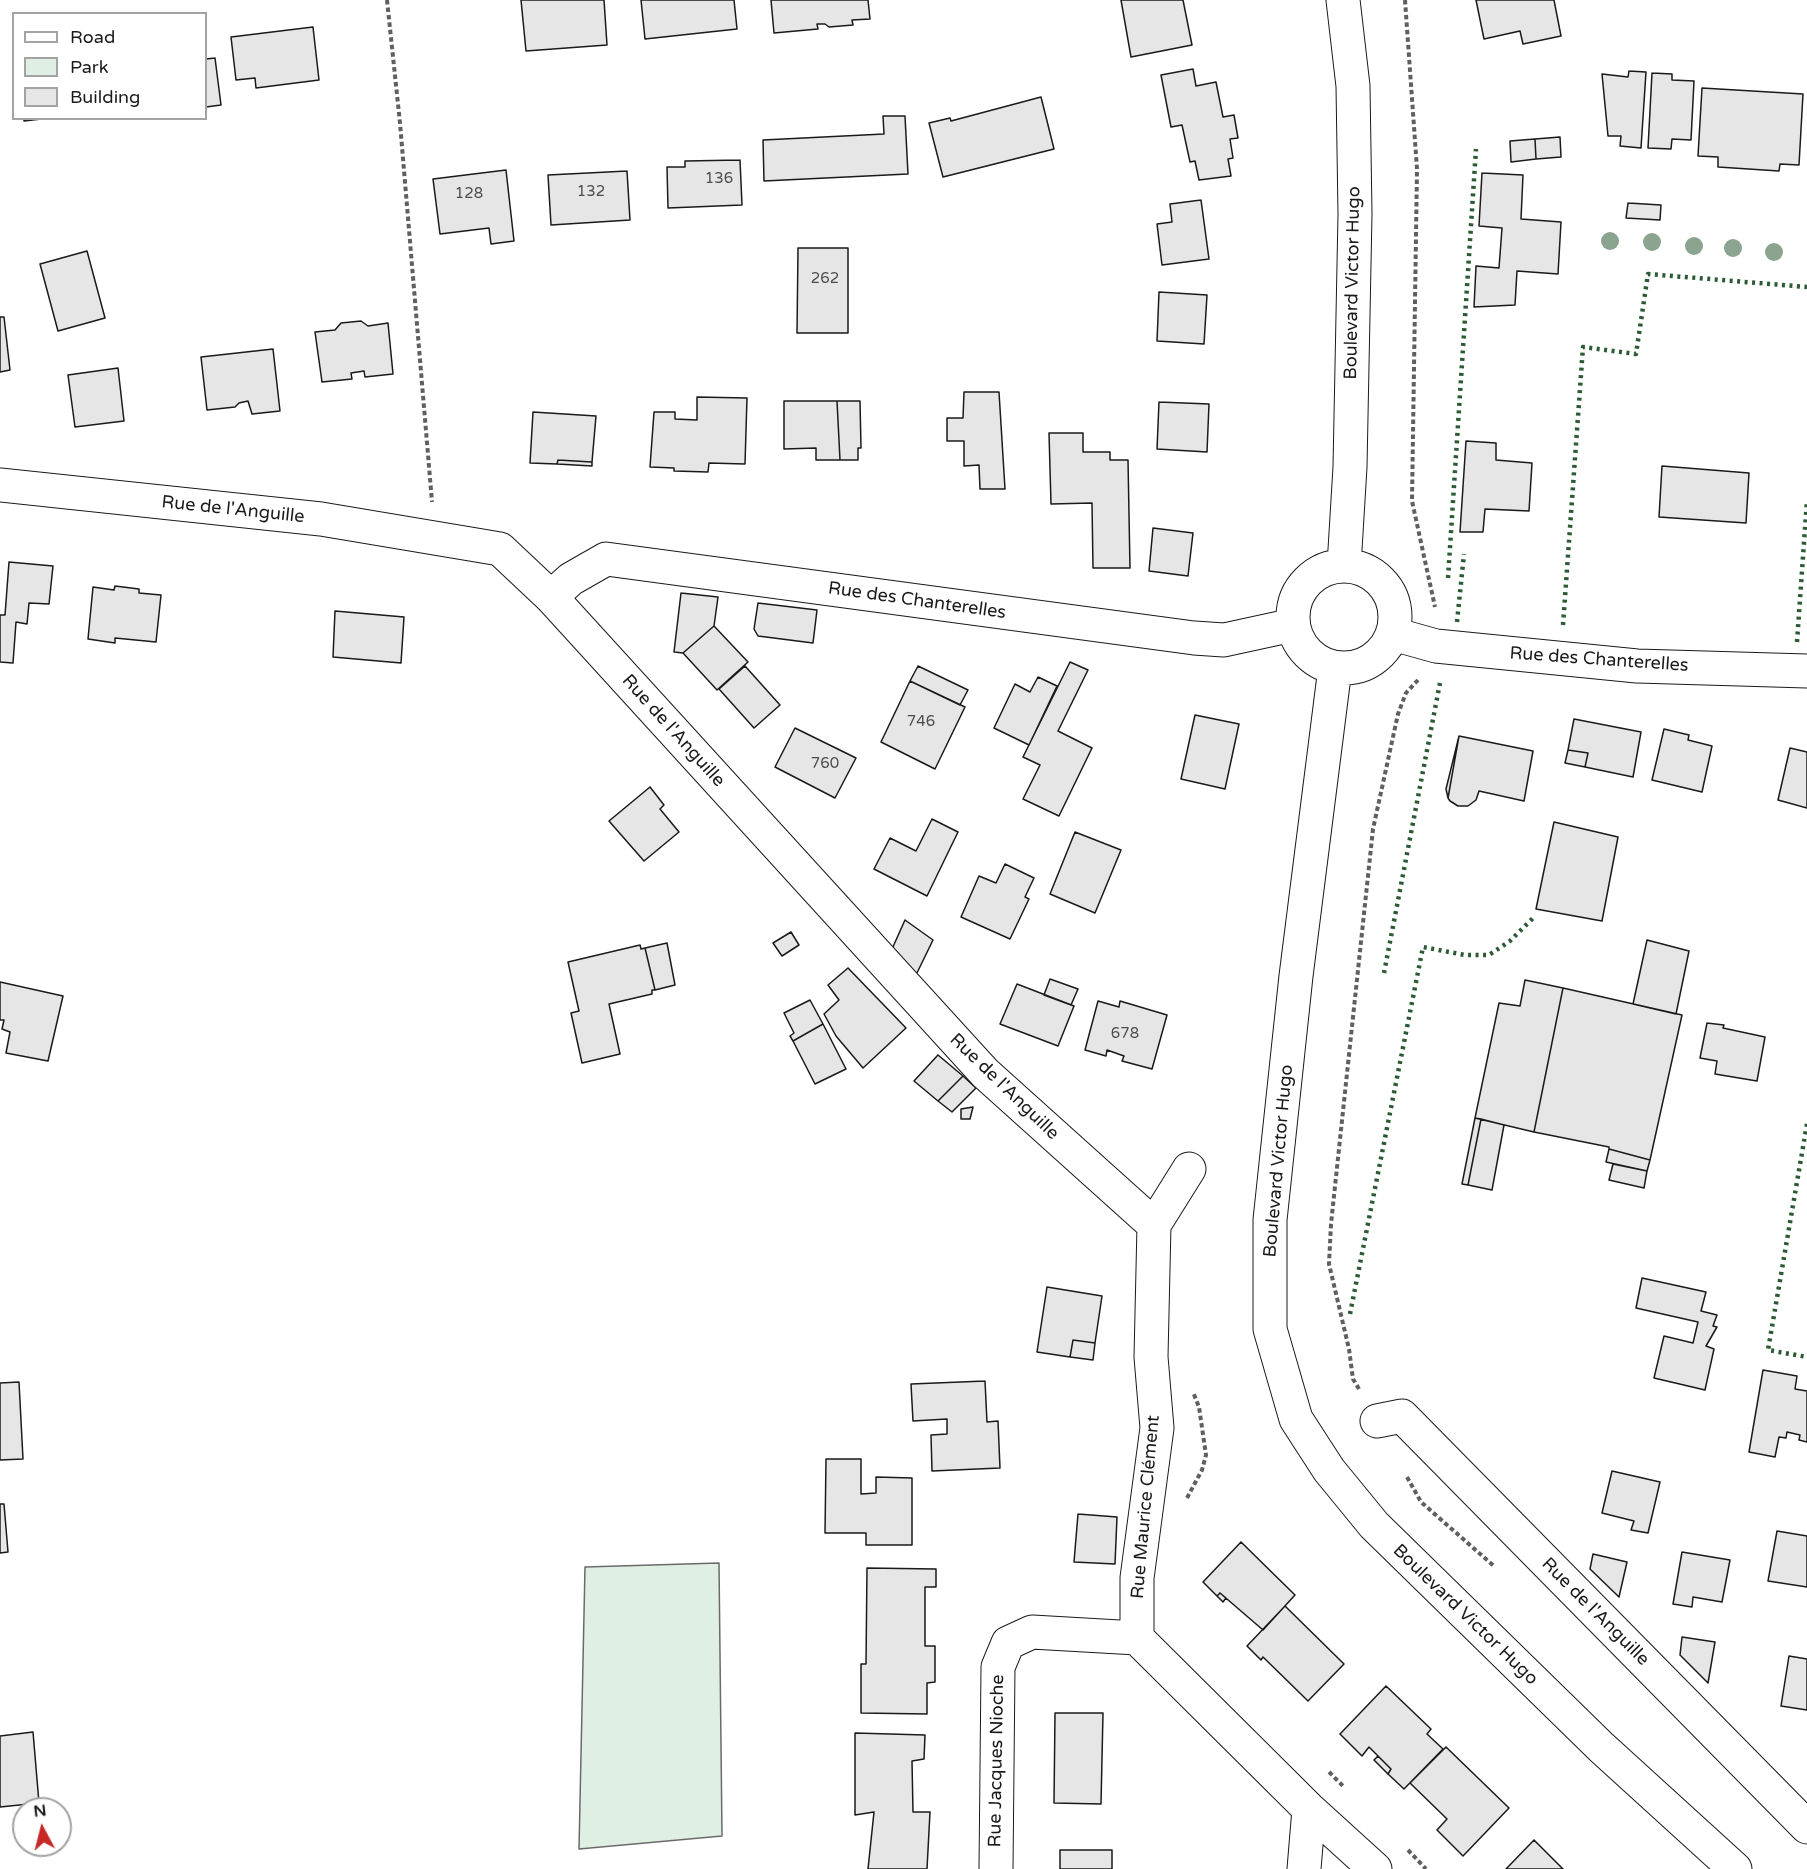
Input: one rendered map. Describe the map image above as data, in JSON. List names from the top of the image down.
{
  "streets": {
    "street": [
      "Boulevard Victor Hugo",
      "Rue de l'Anguille",
      "Rue des Chanterelles",
      "Rue Maurice Clément",
      "Rue Jacques Nioche"
    ]
  },
  "crossings": [
    ["Boulevard Victor Hugo", "Rue des Chanterelles"],
    ["Rue de l'Anguille", "Rue des Chanterelles"],
    ["Rue de l'Anguille", "Rue Maurice Clément"],
    ["Rue Maurice Clément", "Rue Jacques Nioche"]
  ],
  "house_numbers": [
    "136",
    "132",
    "128",
    "262",
    "746",
    "760",
    "678"
  ],
  "legend": ["Road", "Park", "Building"],
  "north": "top"
}
